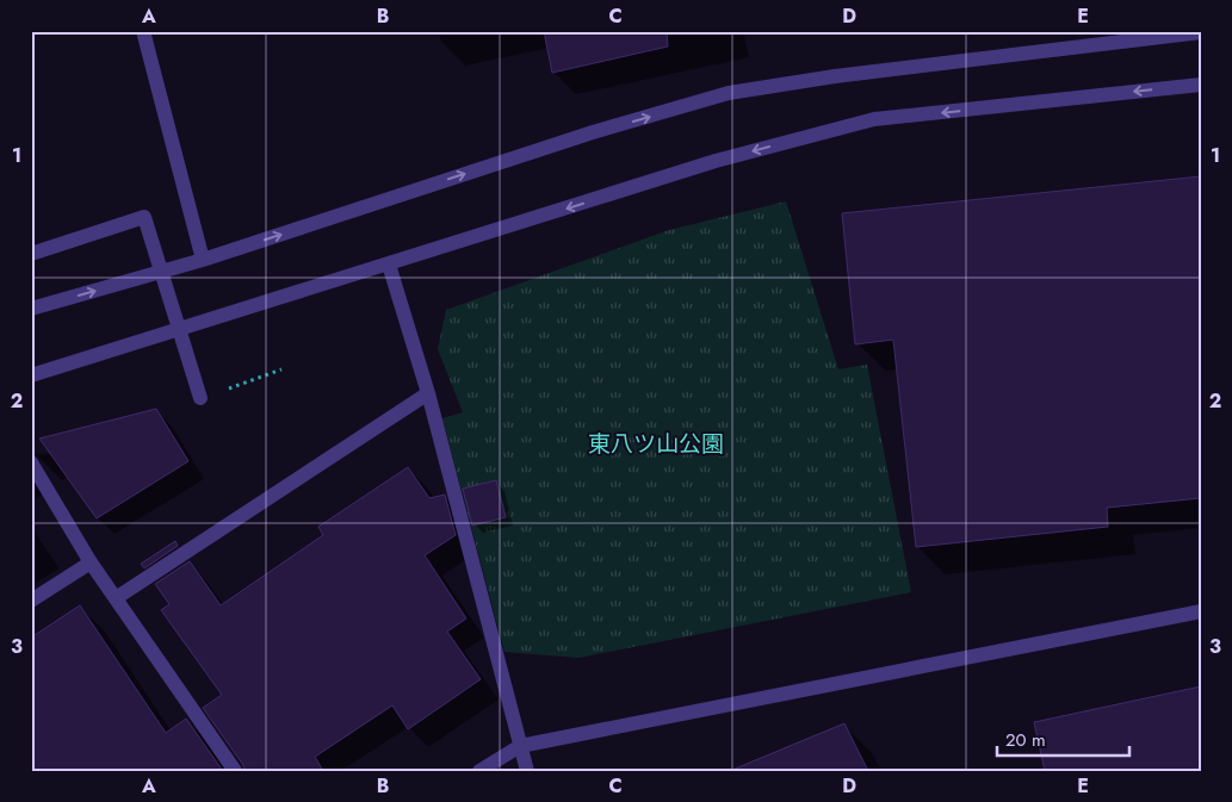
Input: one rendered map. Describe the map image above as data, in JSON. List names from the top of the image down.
{
  "parks": ["東八ツ山公園"],
  "scale_bar": "20 m",
  "grid": {
    "columns": [
      "A",
      "B",
      "C",
      "D",
      "E"
    ],
    "rows": ["1", "2", "3"]
  }
}
